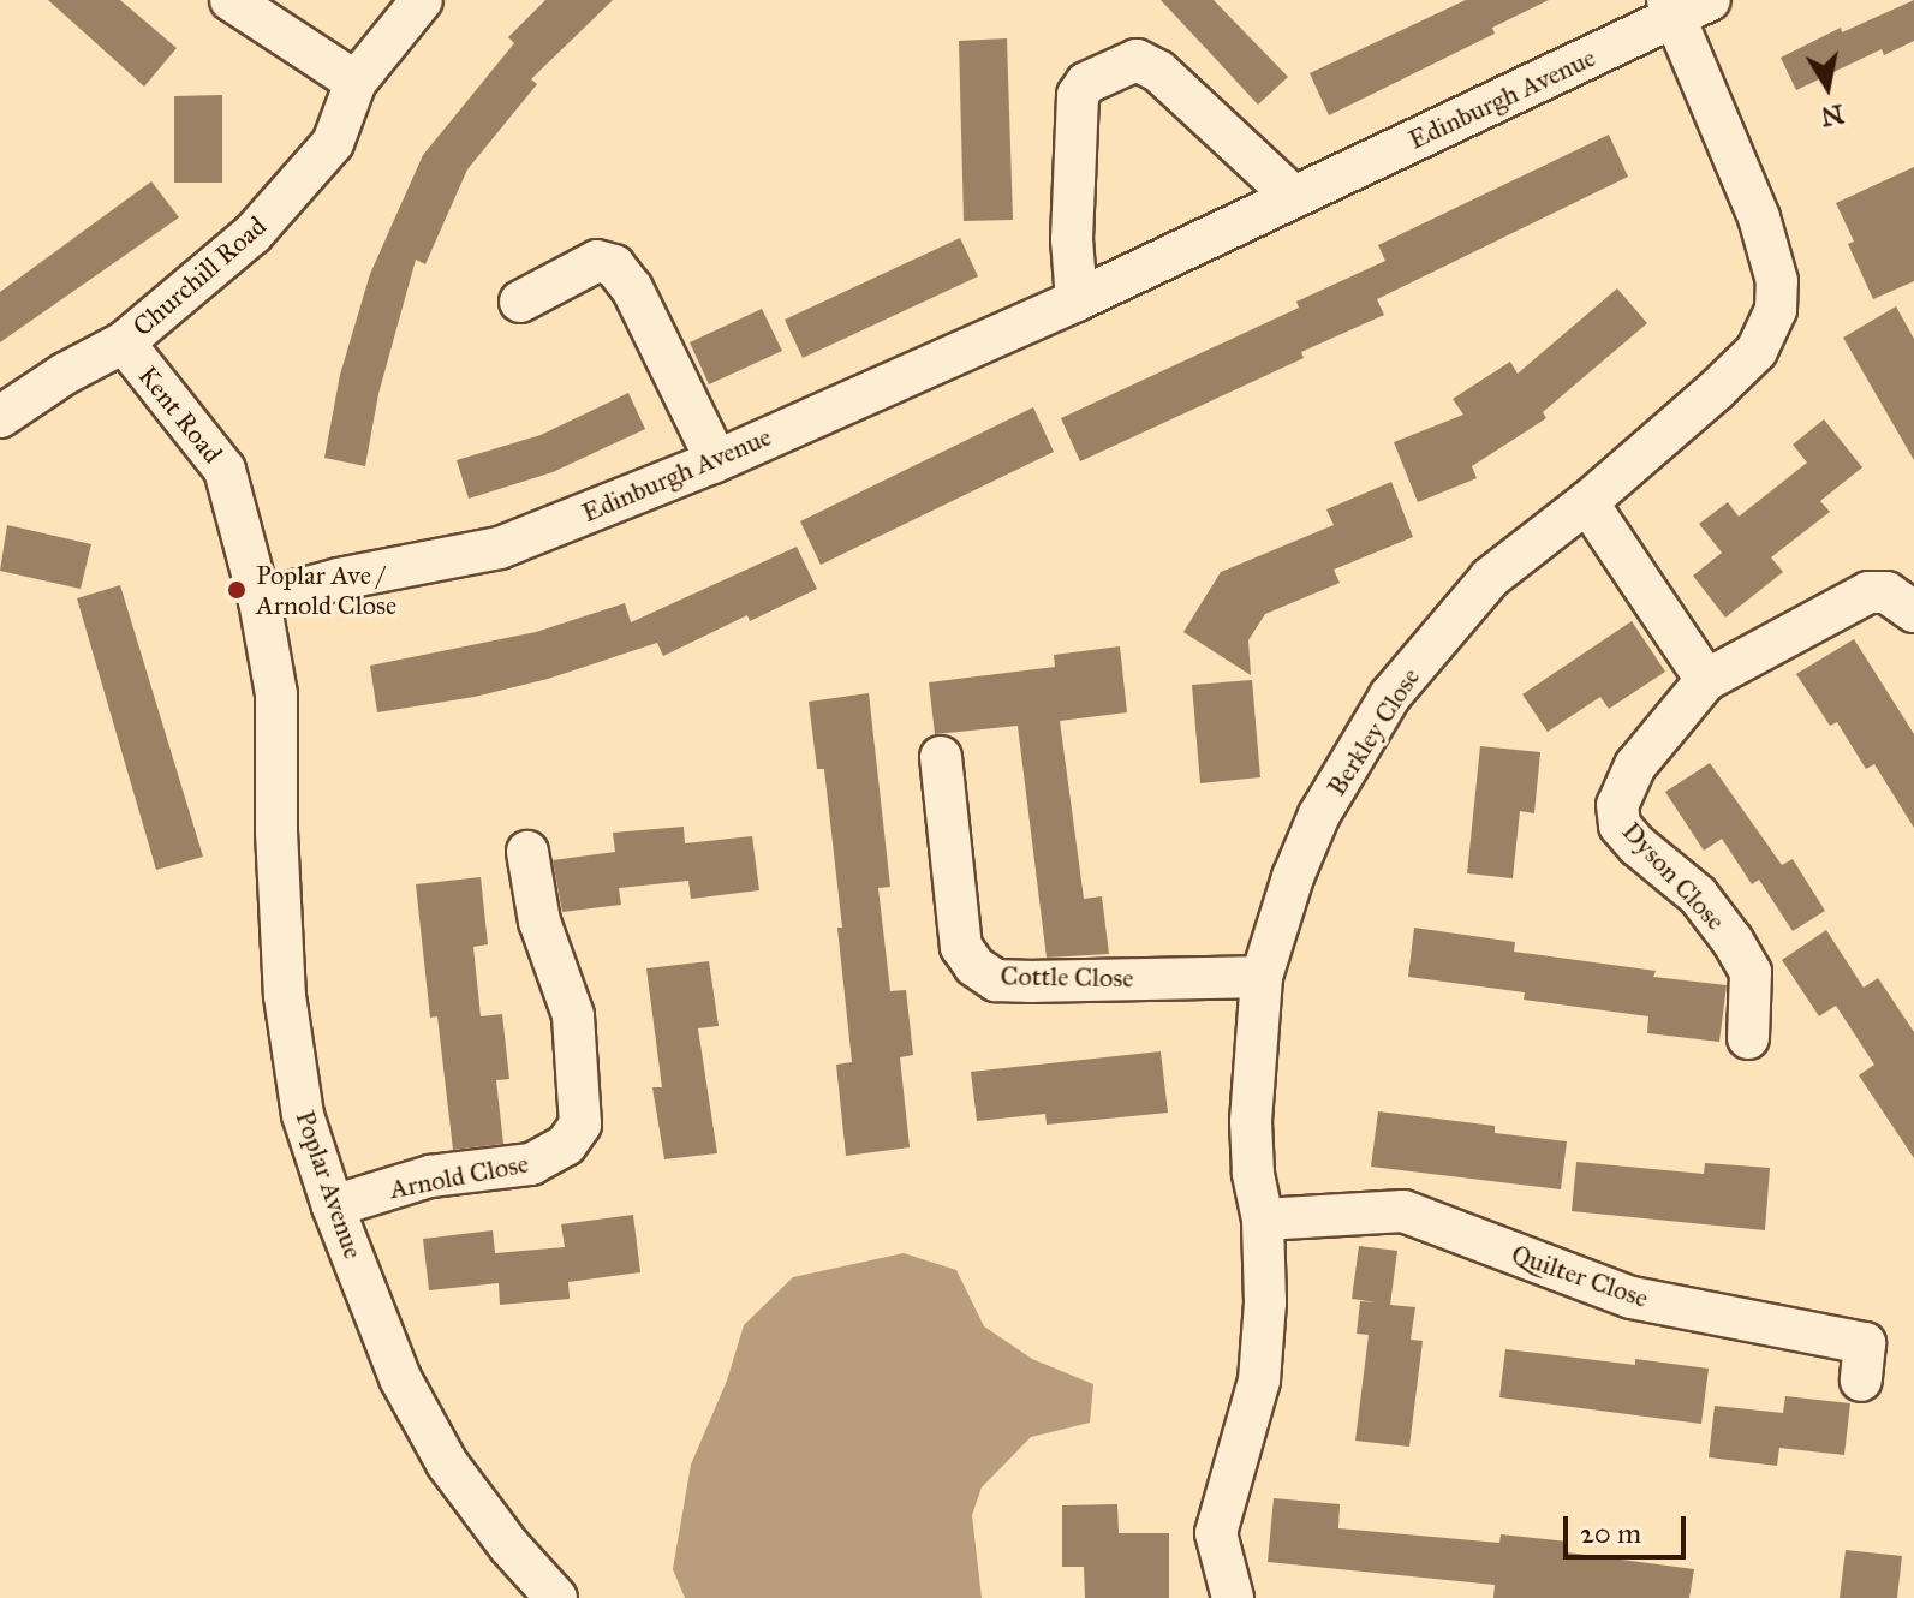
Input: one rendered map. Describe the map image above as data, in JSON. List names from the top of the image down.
{
  "streets": {
    "street": [
      "Edinburgh Avenue",
      "Churchill Road",
      "Kent Road",
      "Berkley Close",
      "Dyson Close",
      "Cottle Close",
      "Arnold Close",
      "Poplar Avenue",
      "Quilter Close"
    ]
  },
  "crossings": [
    ["Edinburgh Avenue", "Kent Road"],
    ["Edinburgh Avenue", "Berkley Close"],
    ["Edinburgh Avenue", "Poplar Avenue"],
    ["Churchill Road", "Kent Road"],
    ["Kent Road", "Poplar Avenue"],
    ["Berkley Close", "Cottle Close"],
    ["Berkley Close", "Quilter Close"],
    ["Arnold Close", "Poplar Avenue"]
  ],
  "places": ["Poplar Ave / Arnold Close"],
  "scale_bar": "20 m",
  "north": "bottom"
}
